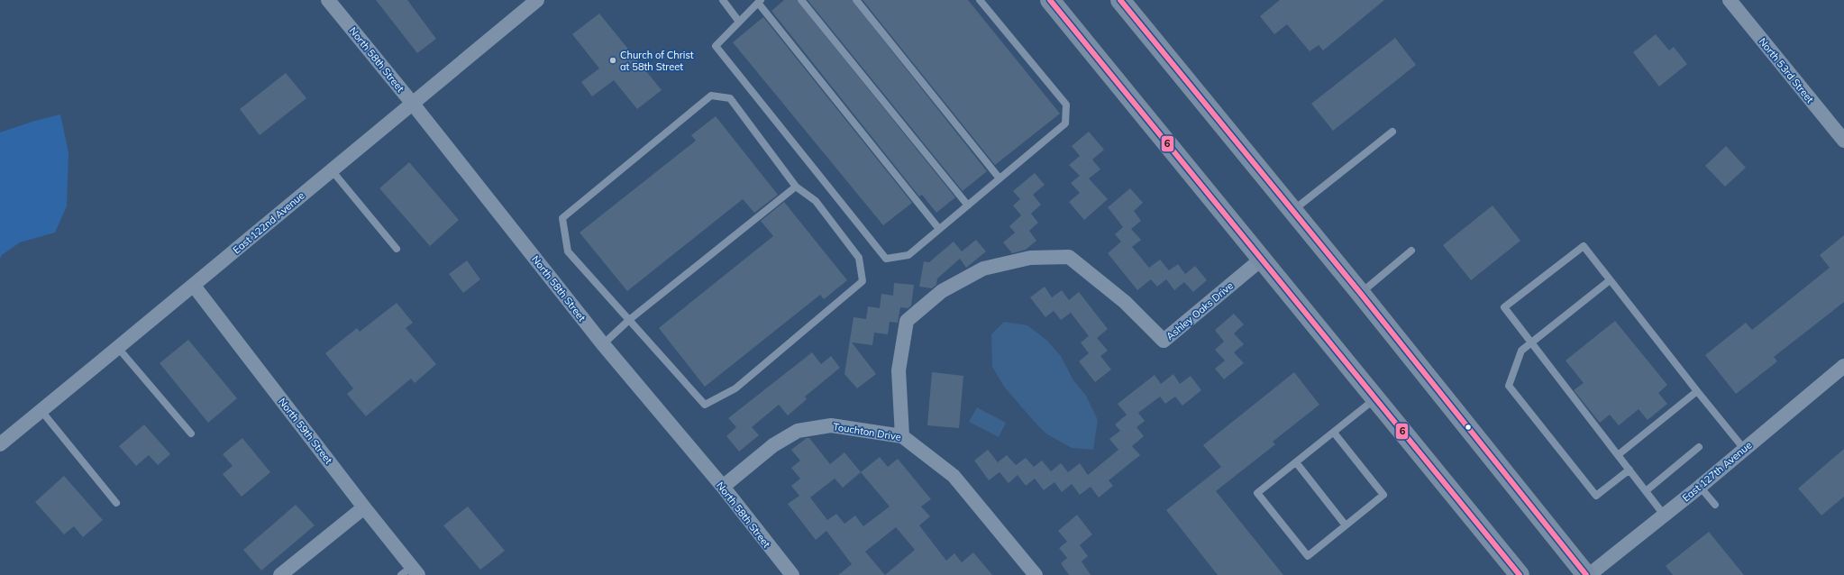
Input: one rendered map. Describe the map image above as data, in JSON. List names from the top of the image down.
{
  "streets": {
    "street": [
      "North 58th Street",
      "North 53rd Street",
      "East 122nd Avenue",
      "Ashley Oaks Drive",
      "North 59th Street",
      "Touchton Drive",
      "East 127th Avenue"
    ]
  },
  "crossings": [
    ["North 58th Street", "East 122nd Avenue"],
    ["North 58th Street", "Touchton Drive"],
    ["East 122nd Avenue", "North 59th Street"],
    ["Ashley Oaks Drive", "Touchton Drive"]
  ],
  "places": ["Church of Christ at 58th Street"],
  "lines": ["transit line 6"]
}
